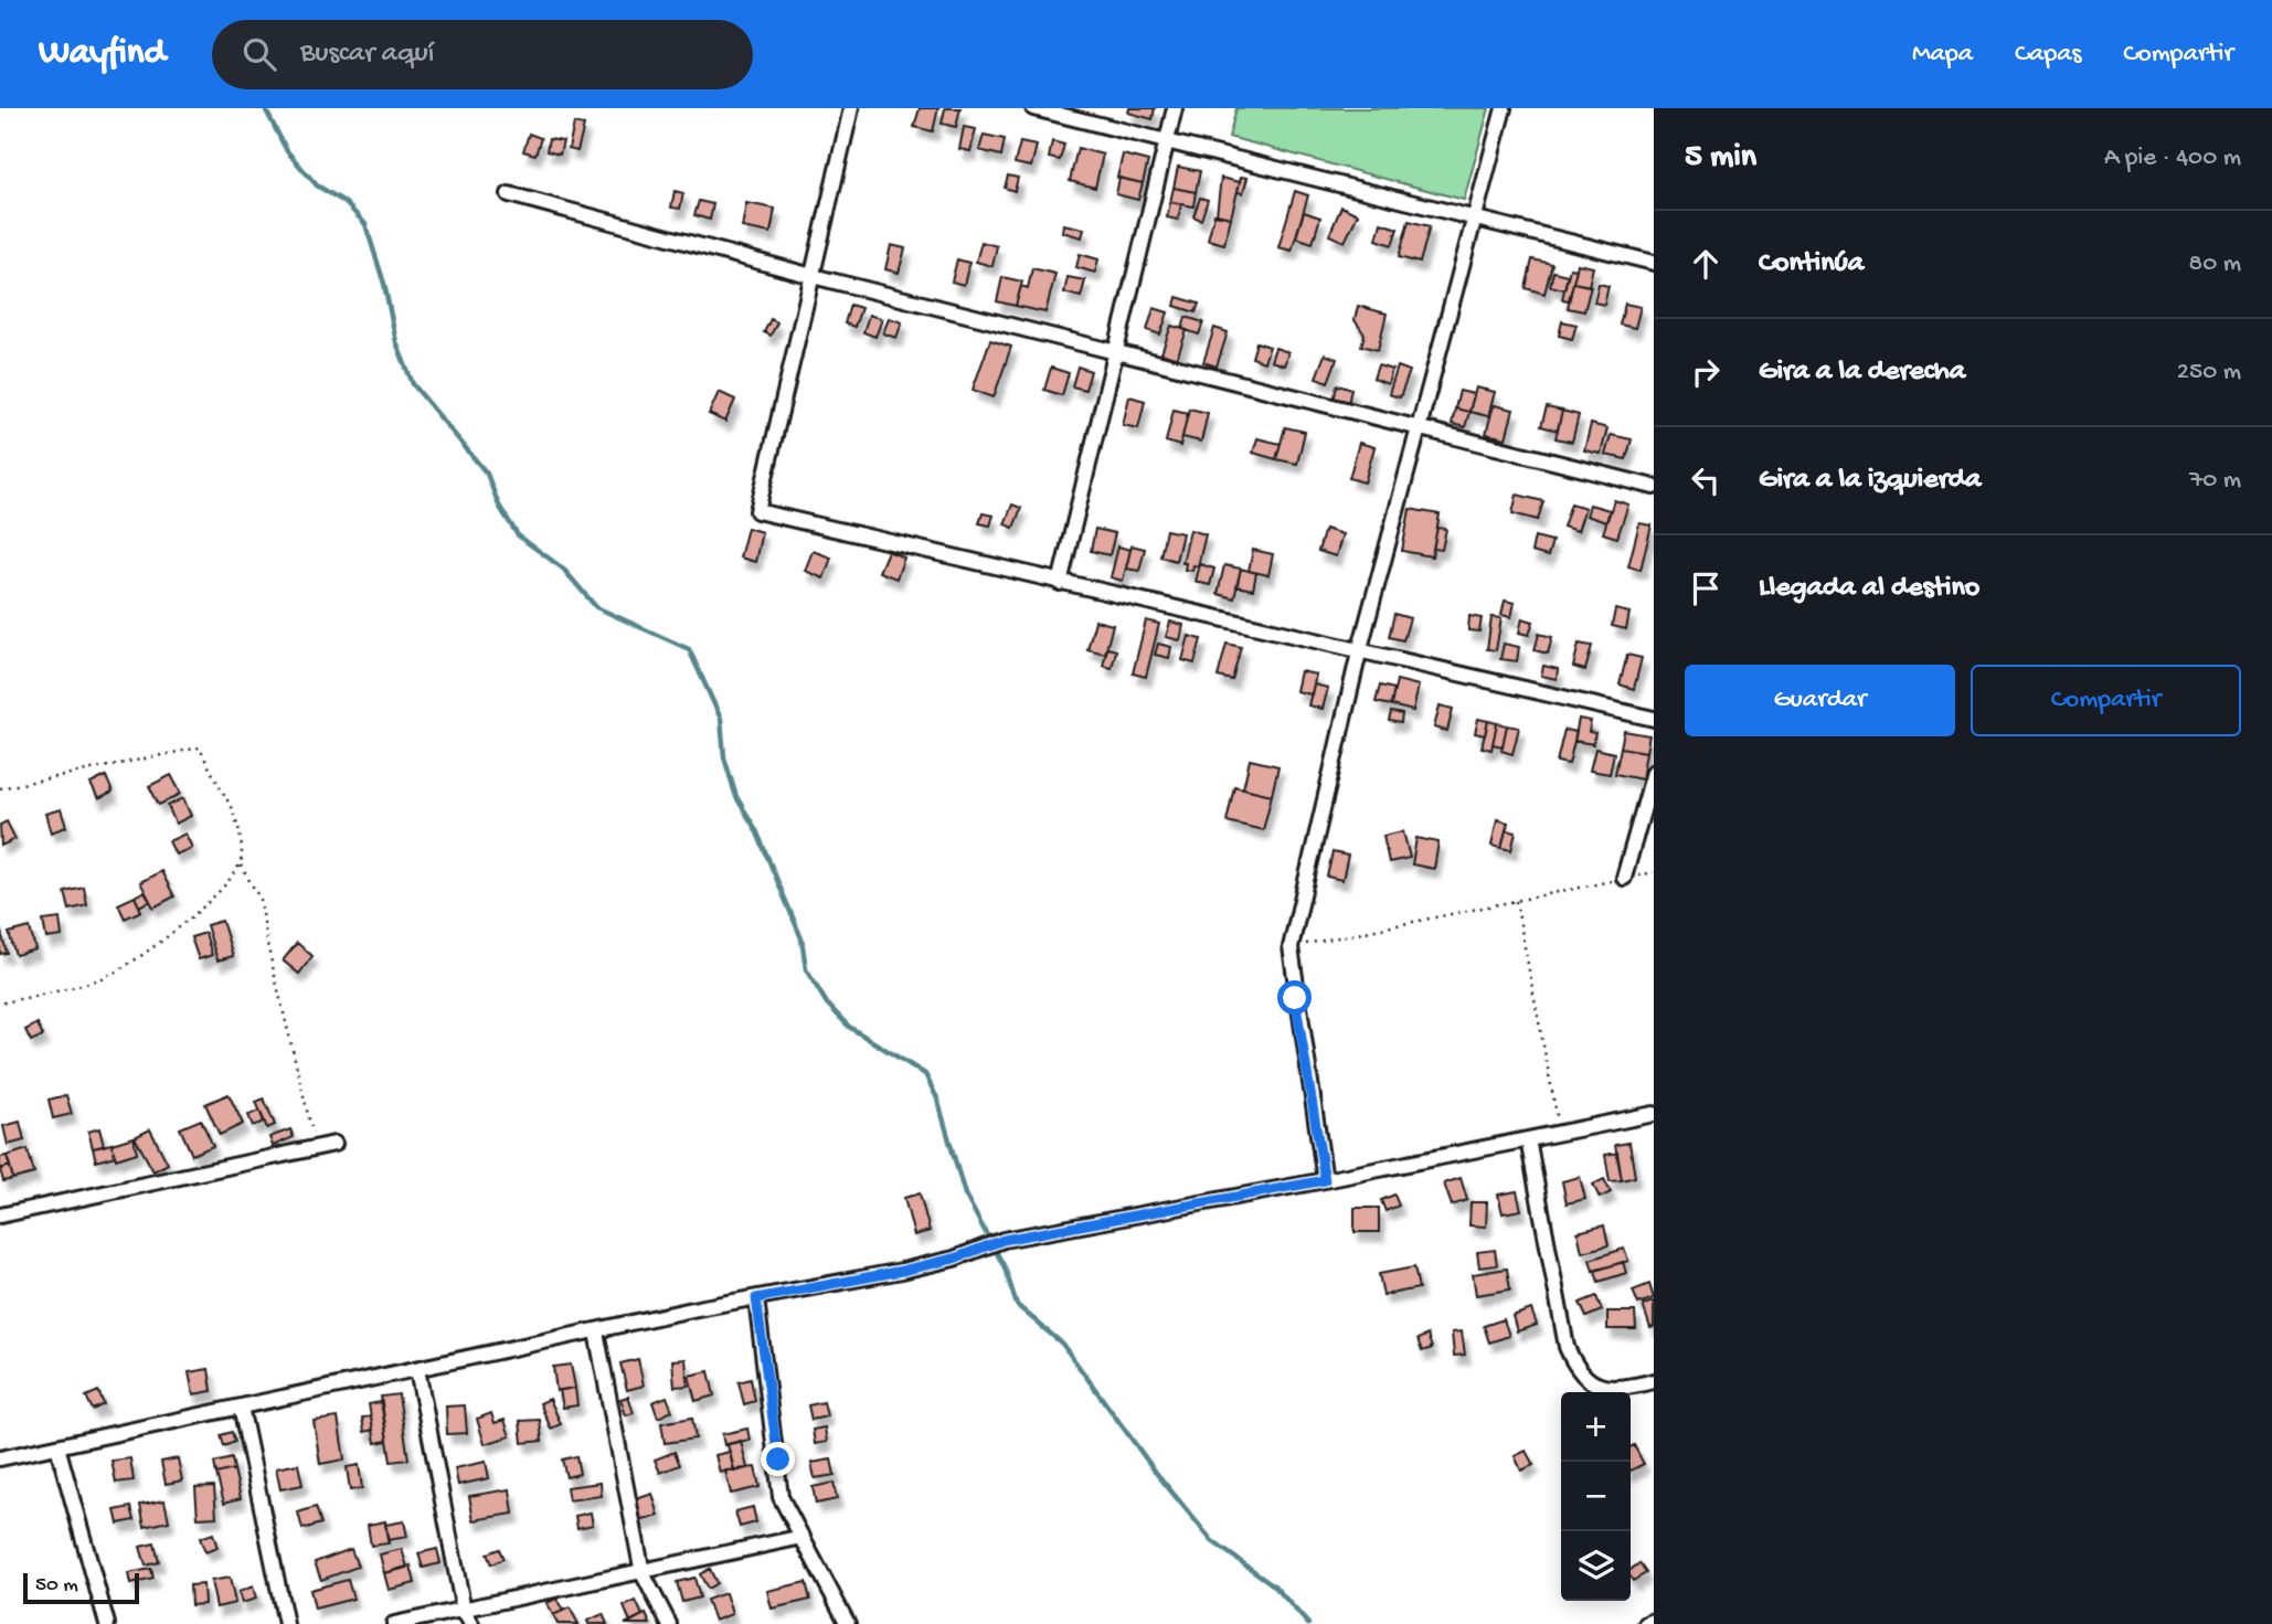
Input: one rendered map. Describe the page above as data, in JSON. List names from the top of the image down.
{
  "scale_bar": "50 m",
  "page": {
    "header": "Wayfind",
    "search": "Buscar aquí",
    "nav": ["Mapa", "Capas", "Compartir"],
    "heading": ["5 min", "A pie · 400 m"],
    "list": [
      ["Continúa", "80 m"],
      ["Gira a la derecha", "250 m"],
      ["Gira a la izquierda", "70 m"],
      "Llegada al destino"
    ],
    "buttons": ["Guardar", "Compartir"],
    "map_buttons": ["+", "−"],
    "scale": "50 m"
  }
}
